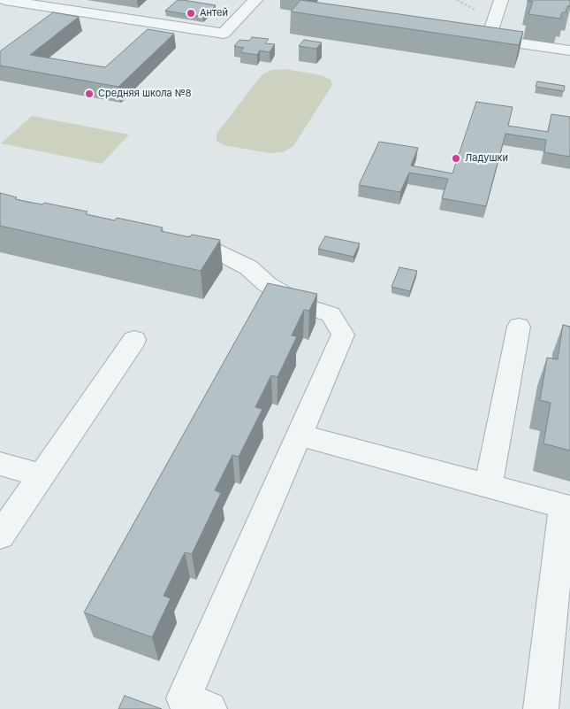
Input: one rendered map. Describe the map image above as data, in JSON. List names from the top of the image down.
{
  "places": ["Антей", "Средняя школа №8", "Ладушки"]
}
